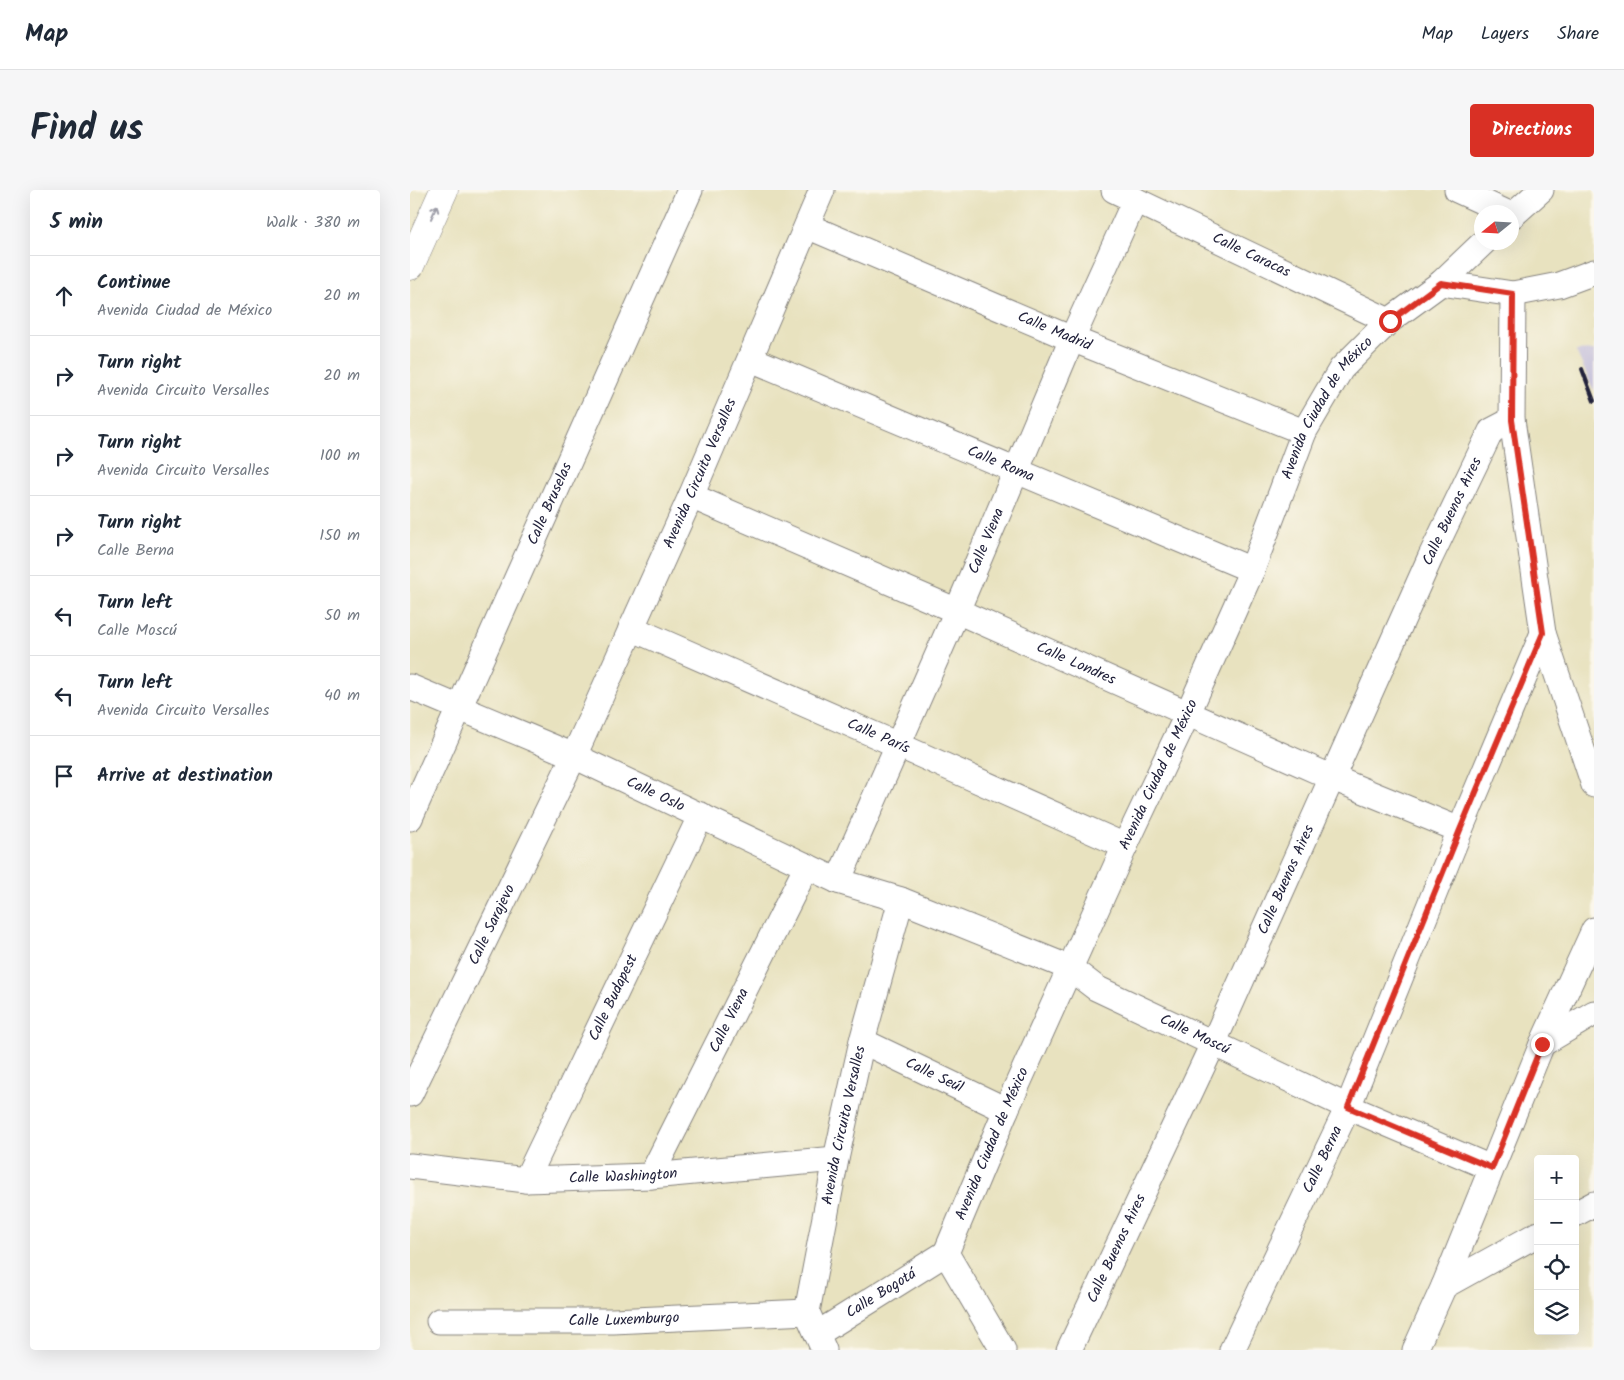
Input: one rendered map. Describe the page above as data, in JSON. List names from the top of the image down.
{
  "streets": {
    "street": [
      "Calle Caracas",
      "Calle Madrid",
      "Avenida Ciudad de México",
      "Calle Roma",
      "Avenida Circuito Versalles",
      "Calle Bruselas",
      "Calle Buenos Aires",
      "Calle Viena",
      "Calle Londres",
      "Calle París",
      "Calle Oslo",
      "Calle Sarajevo",
      "Calle Budapest",
      "Calle Moscú",
      "Calle Seúl",
      "Calle Berna",
      "Calle Washington",
      "Calle Bogotá",
      "Calle Luxemburgo"
    ]
  },
  "crossings": [
    ["Calle Caracas", "Avenida Ciudad de México"],
    ["Calle Caracas", "Calle Viena"],
    ["Calle Madrid", "Avenida Ciudad de México"],
    ["Calle Madrid", "Avenida Circuito Versalles"],
    ["Calle Madrid", "Calle Viena"],
    ["Avenida Ciudad de México", "Calle Roma"],
    ["Avenida Ciudad de México", "Calle Londres"],
    ["Avenida Ciudad de México", "Calle París"],
    ["Avenida Ciudad de México", "Calle Moscú"],
    ["Avenida Ciudad de México", "Calle Seúl"],
    ["Avenida Ciudad de México", "Calle Bogotá"],
    ["Calle Roma", "Avenida Circuito Versalles"],
    ["Calle Roma", "Calle Viena"],
    ["Avenida Circuito Versalles", "Calle Londres"],
    ["Avenida Circuito Versalles", "Calle París"],
    ["Avenida Circuito Versalles", "Calle Oslo"],
    ["Avenida Circuito Versalles", "Calle Sarajevo"],
    ["Avenida Circuito Versalles", "Calle Moscú"],
    ["Avenida Circuito Versalles", "Calle Seúl"],
    ["Avenida Circuito Versalles", "Calle Washington"],
    ["Avenida Circuito Versalles", "Calle Bogotá"],
    ["Avenida Circuito Versalles", "Calle Luxemburgo"],
    ["Calle Bruselas", "Calle Oslo"],
    ["Calle Buenos Aires", "Calle Londres"],
    ["Calle Buenos Aires", "Calle Moscú"],
    ["Calle Viena", "Calle Londres"],
    ["Calle Viena", "Calle París"],
    ["Calle Viena", "Calle Oslo"],
    ["Calle Viena", "Calle Washington"],
    ["Calle Londres", "Calle Berna"],
    ["Calle Oslo", "Calle Sarajevo"],
    ["Calle Oslo", "Calle Budapest"],
    ["Calle Oslo", "Calle Moscú"],
    ["Calle Budapest", "Calle Washington"],
    ["Calle Moscú", "Calle Berna"],
    ["Calle Bogotá", "Calle Luxemburgo"]
  ],
  "north": "left",
  "page": {
    "header": "Map",
    "nav": ["Map", "Layers", "Share"],
    "title": "Find us",
    "buttons": "Directions",
    "heading": ["5 min", "Walk · 380 m"],
    "list": [
      ["Continue", "Avenida Ciudad de México", "20 m"],
      ["Turn right", "Avenida Circuito Versalles", "20 m"],
      ["Turn right", "Avenida Circuito Versalles", "100 m"],
      ["Turn right", "Calle Berna", "150 m"],
      ["Turn left", "Calle Moscú", "50 m"],
      ["Turn left", "Avenida Circuito Versalles", "40 m"],
      "Arrive at destination"
    ],
    "map_buttons": ["+", "−"]
  }
}
